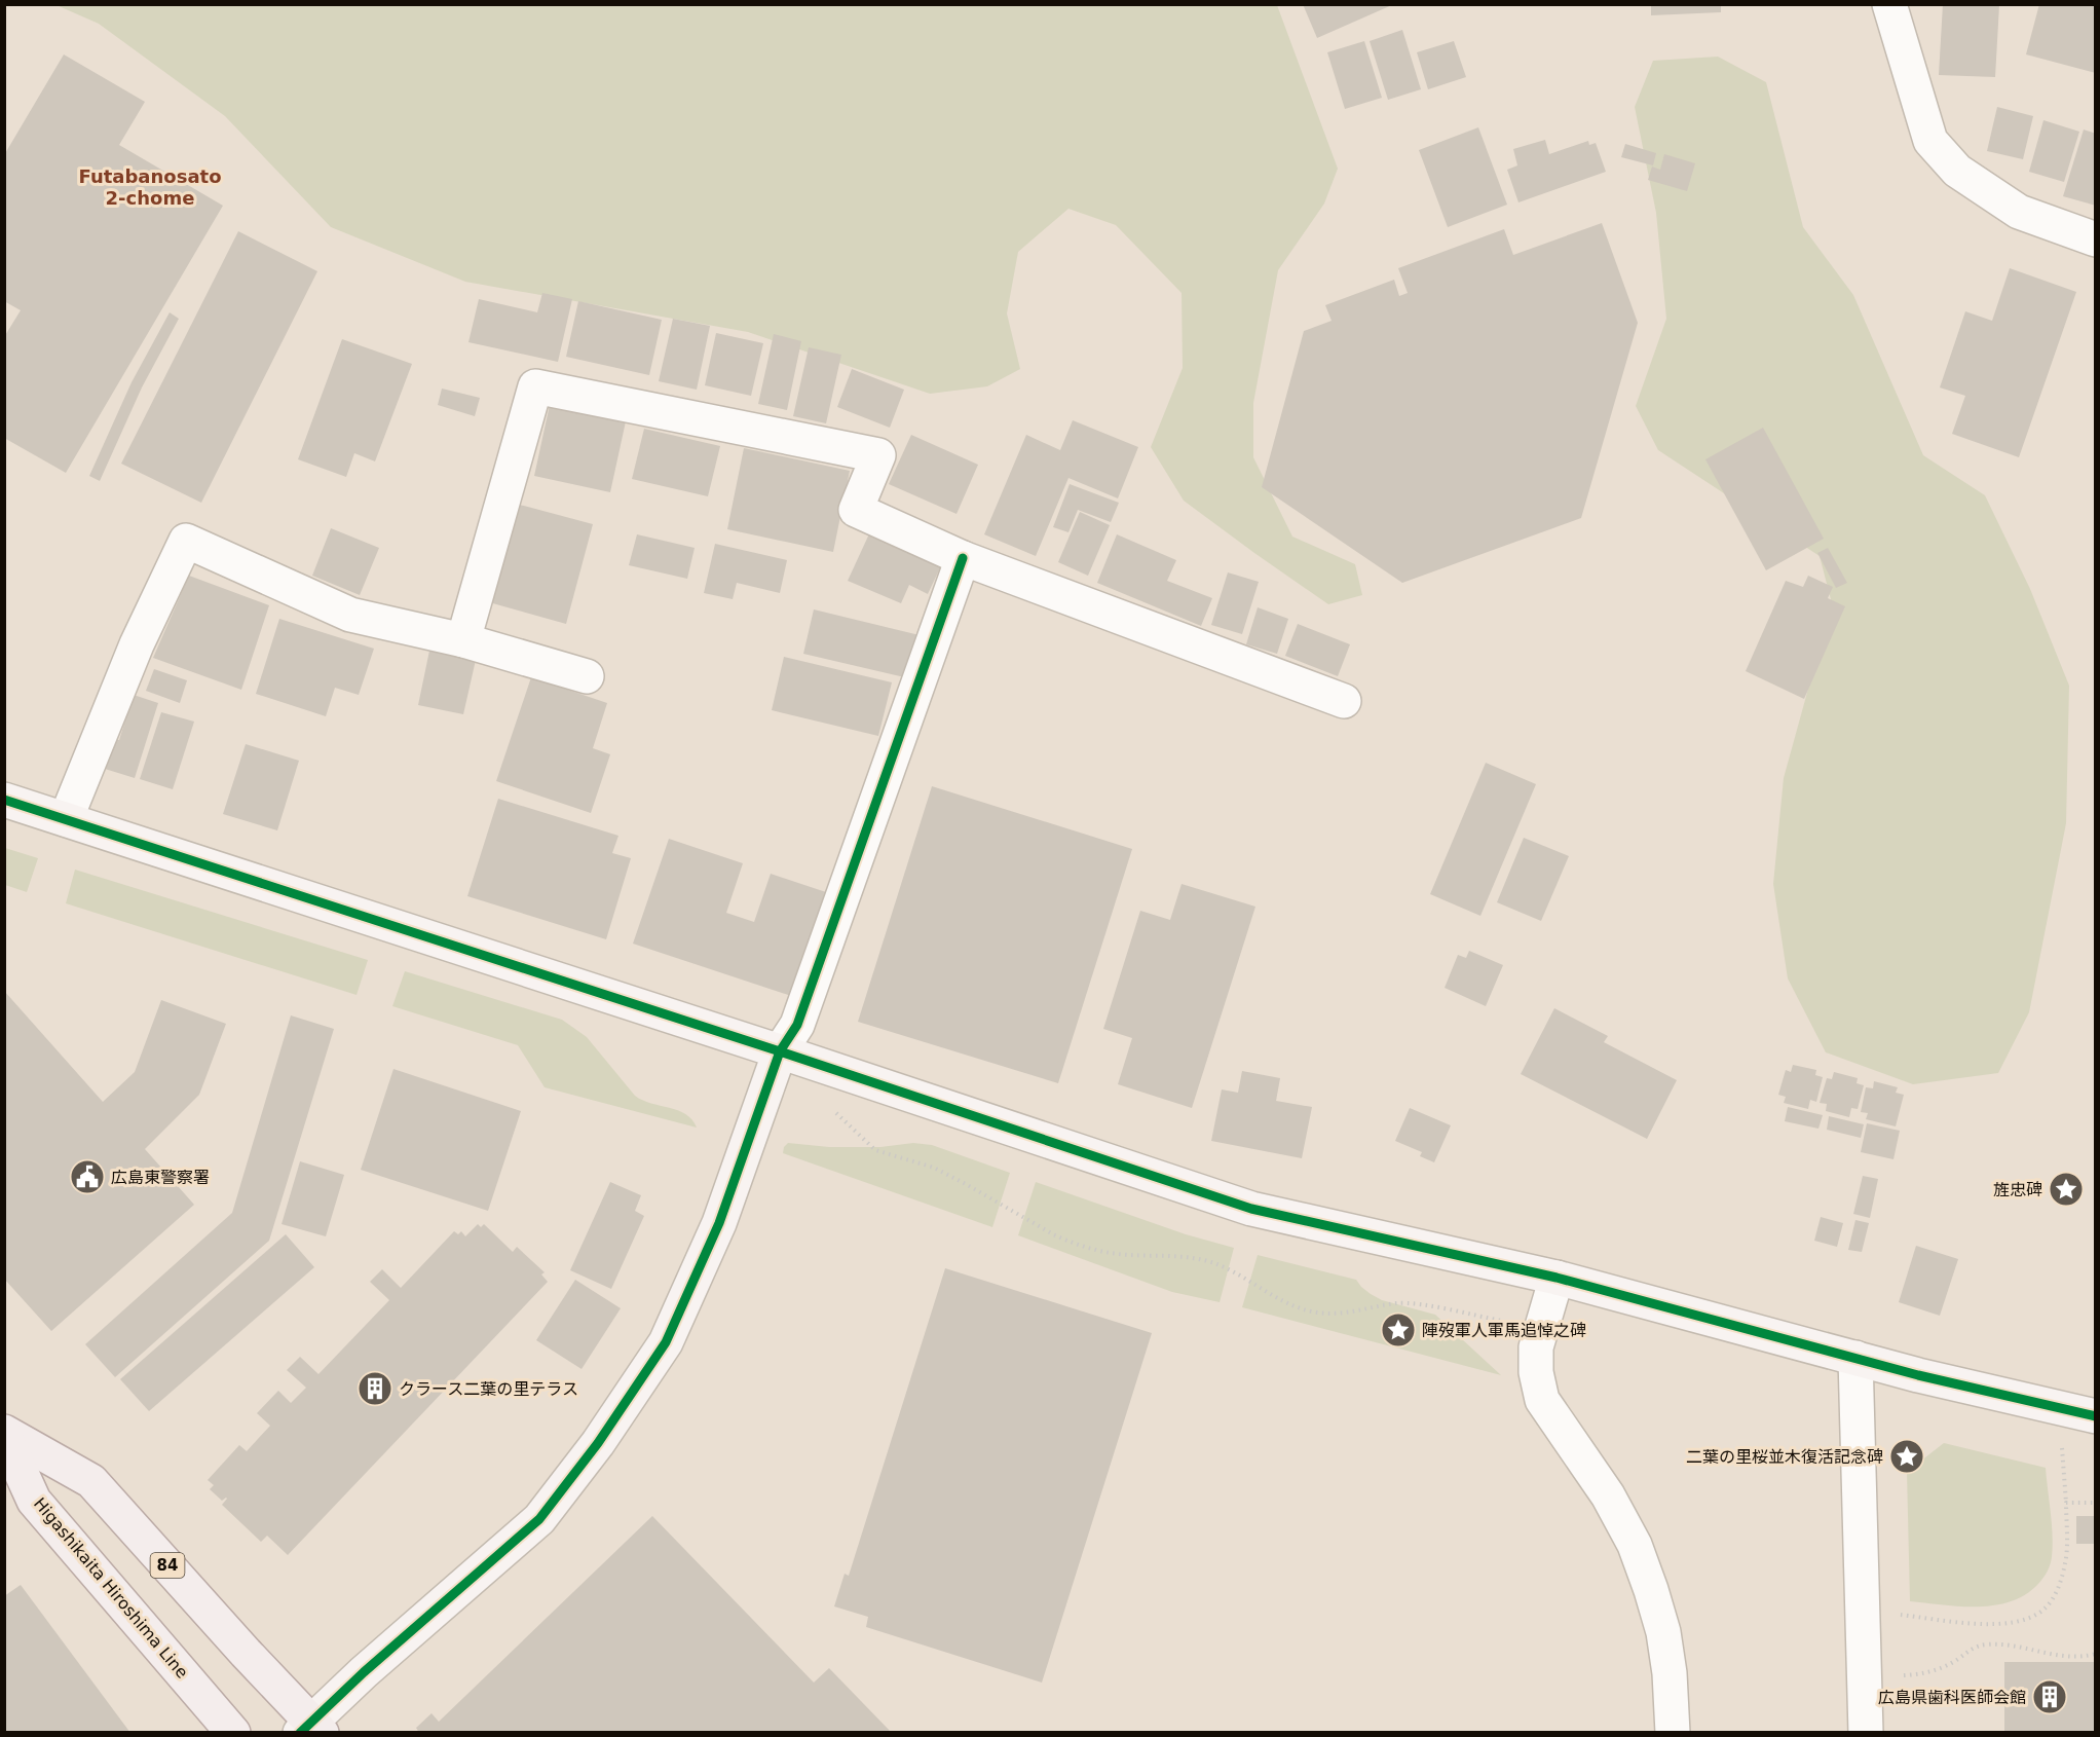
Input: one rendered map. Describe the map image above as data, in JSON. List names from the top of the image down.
{
  "streets": {
    "main road": ["84", "Higashikaita Hiroshima Line"]
  },
  "districts": ["Futabanosato 2-chome"],
  "places": {
    "public building": ["広島東警察署"],
    "place": ["旌忠碑", "陣歿軍人軍馬追悼之碑", "二葉の里桜並木復活記念碑"],
    "building": ["クラース二葉の里テラス", "広島県歯科医師会館"]
  }
}
